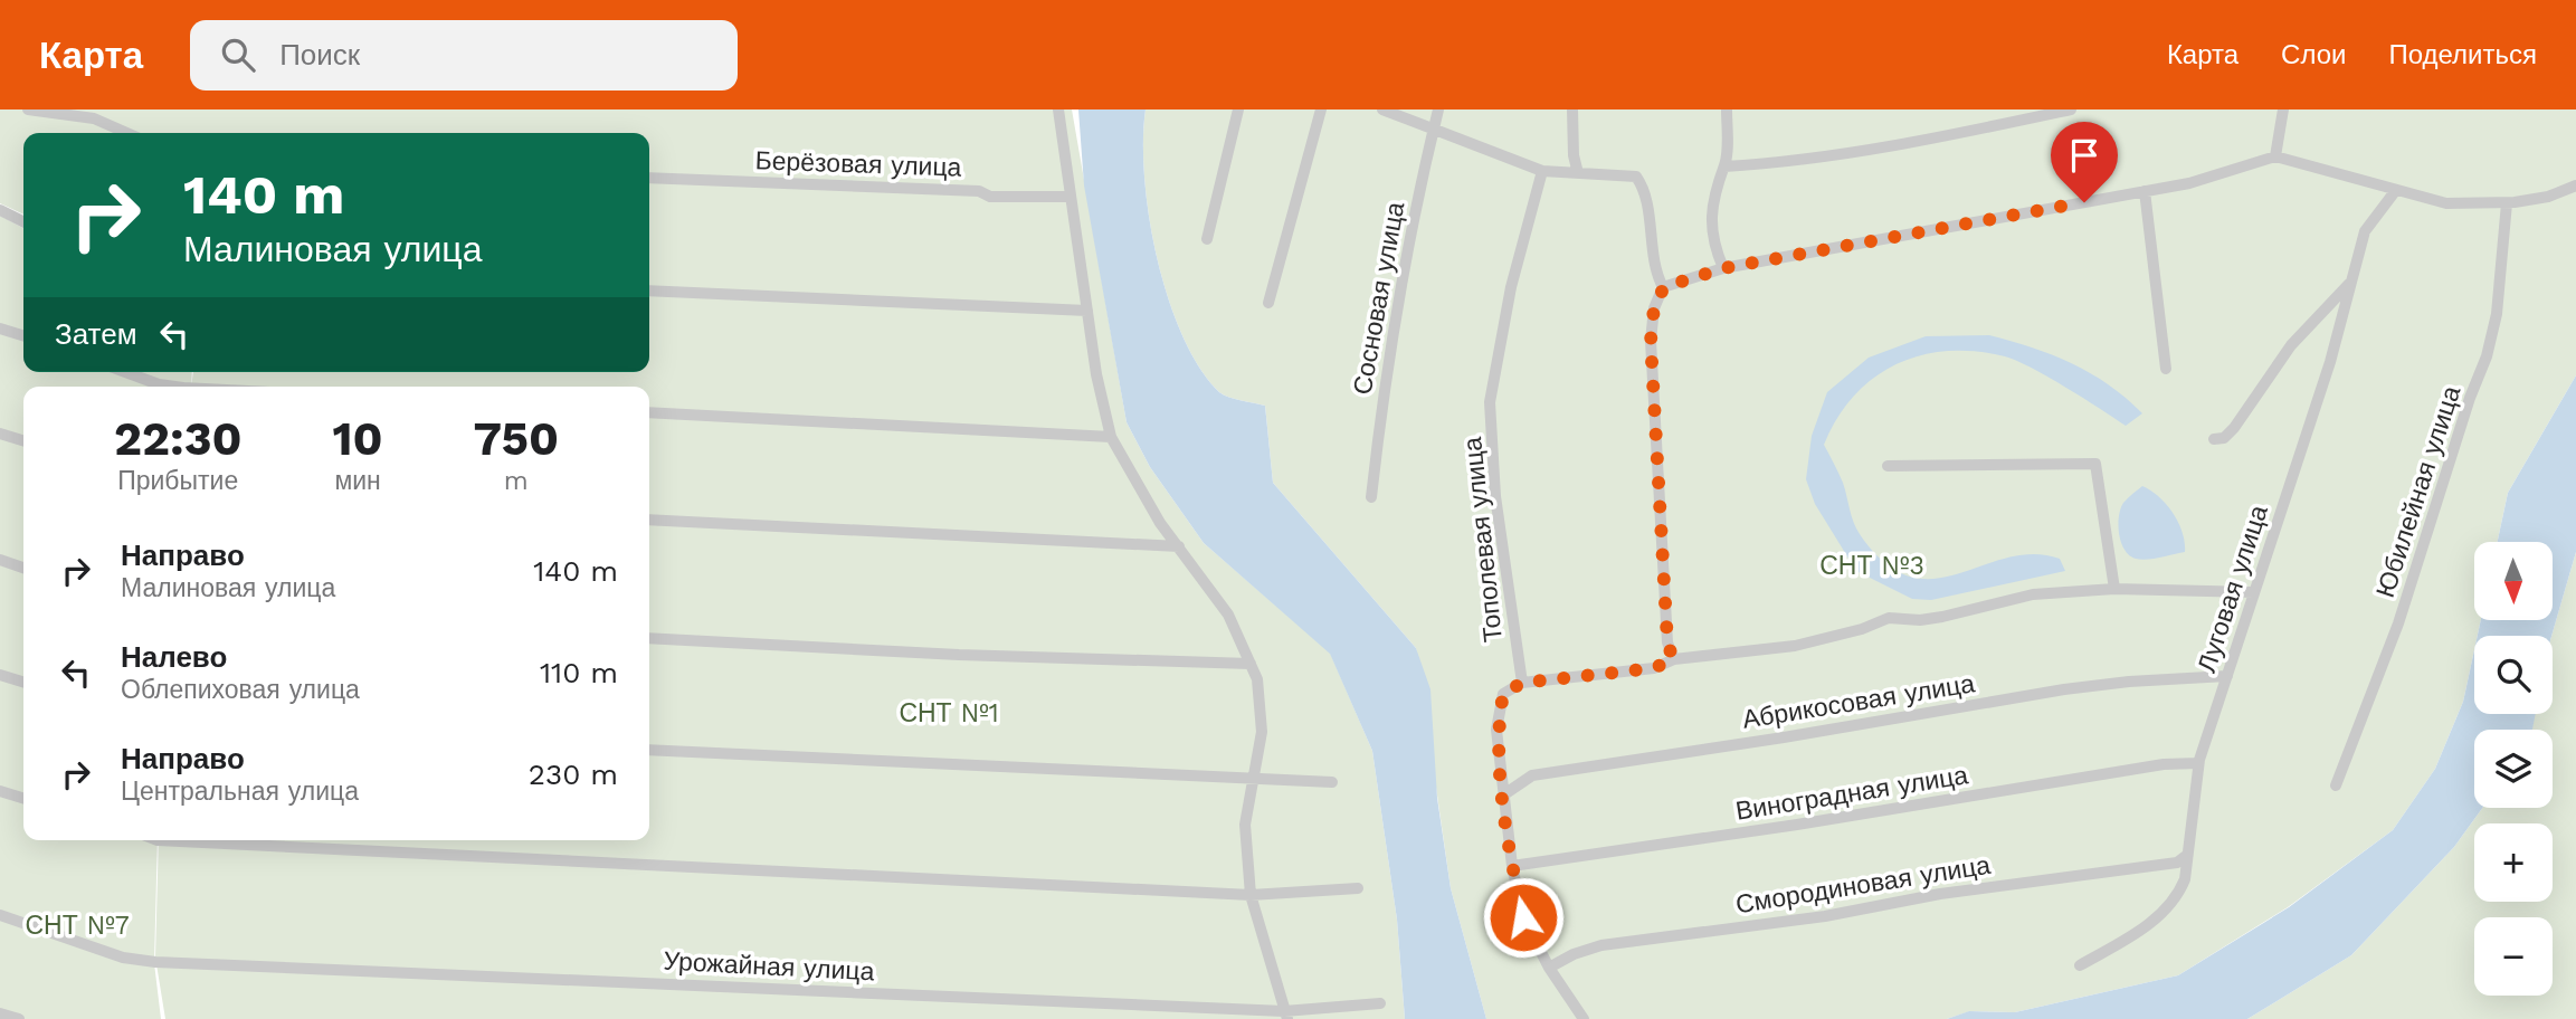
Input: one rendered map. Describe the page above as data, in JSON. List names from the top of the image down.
{
  "streets": {
    "street": [
      "Берёзовая улица",
      "Сосновая улица",
      "Юбилейная улица",
      "Тополевая улица",
      "Луговая улица",
      "Абрикосовая улица",
      "Виноградная улица",
      "Смородиновая улица",
      "Урожайная улица"
    ]
  },
  "crossings": [
    ["Луговая улица", "Абрикосовая улица"],
    ["Луговая улица", "Виноградная улица"],
    ["Луговая улица", "Смородиновая улица"]
  ],
  "parks": ["СНТ №3", "СНТ №1", "СНТ №7"],
  "north": "bottom",
  "page": {
    "header": "Карта",
    "search": "Поиск",
    "nav": ["Карта", "Слои", "Поделиться"],
    "turn": ["140 m", "Малиновая улица"],
    "then": "Затем",
    "eta": [
      "22:30",
      "Прибытие",
      "10",
      "мин",
      "750",
      "m"
    ],
    "list": [
      {
        "name": "Направо",
        "note": "Малиновая улица",
        "value": "140 m"
      },
      {
        "name": "Налево",
        "note": "Облепиховая улица",
        "value": "110 m"
      },
      {
        "name": "Направо",
        "note": "Центральная улица",
        "value": "230 m"
      }
    ],
    "map_buttons": ["+", "−"]
  }
}
